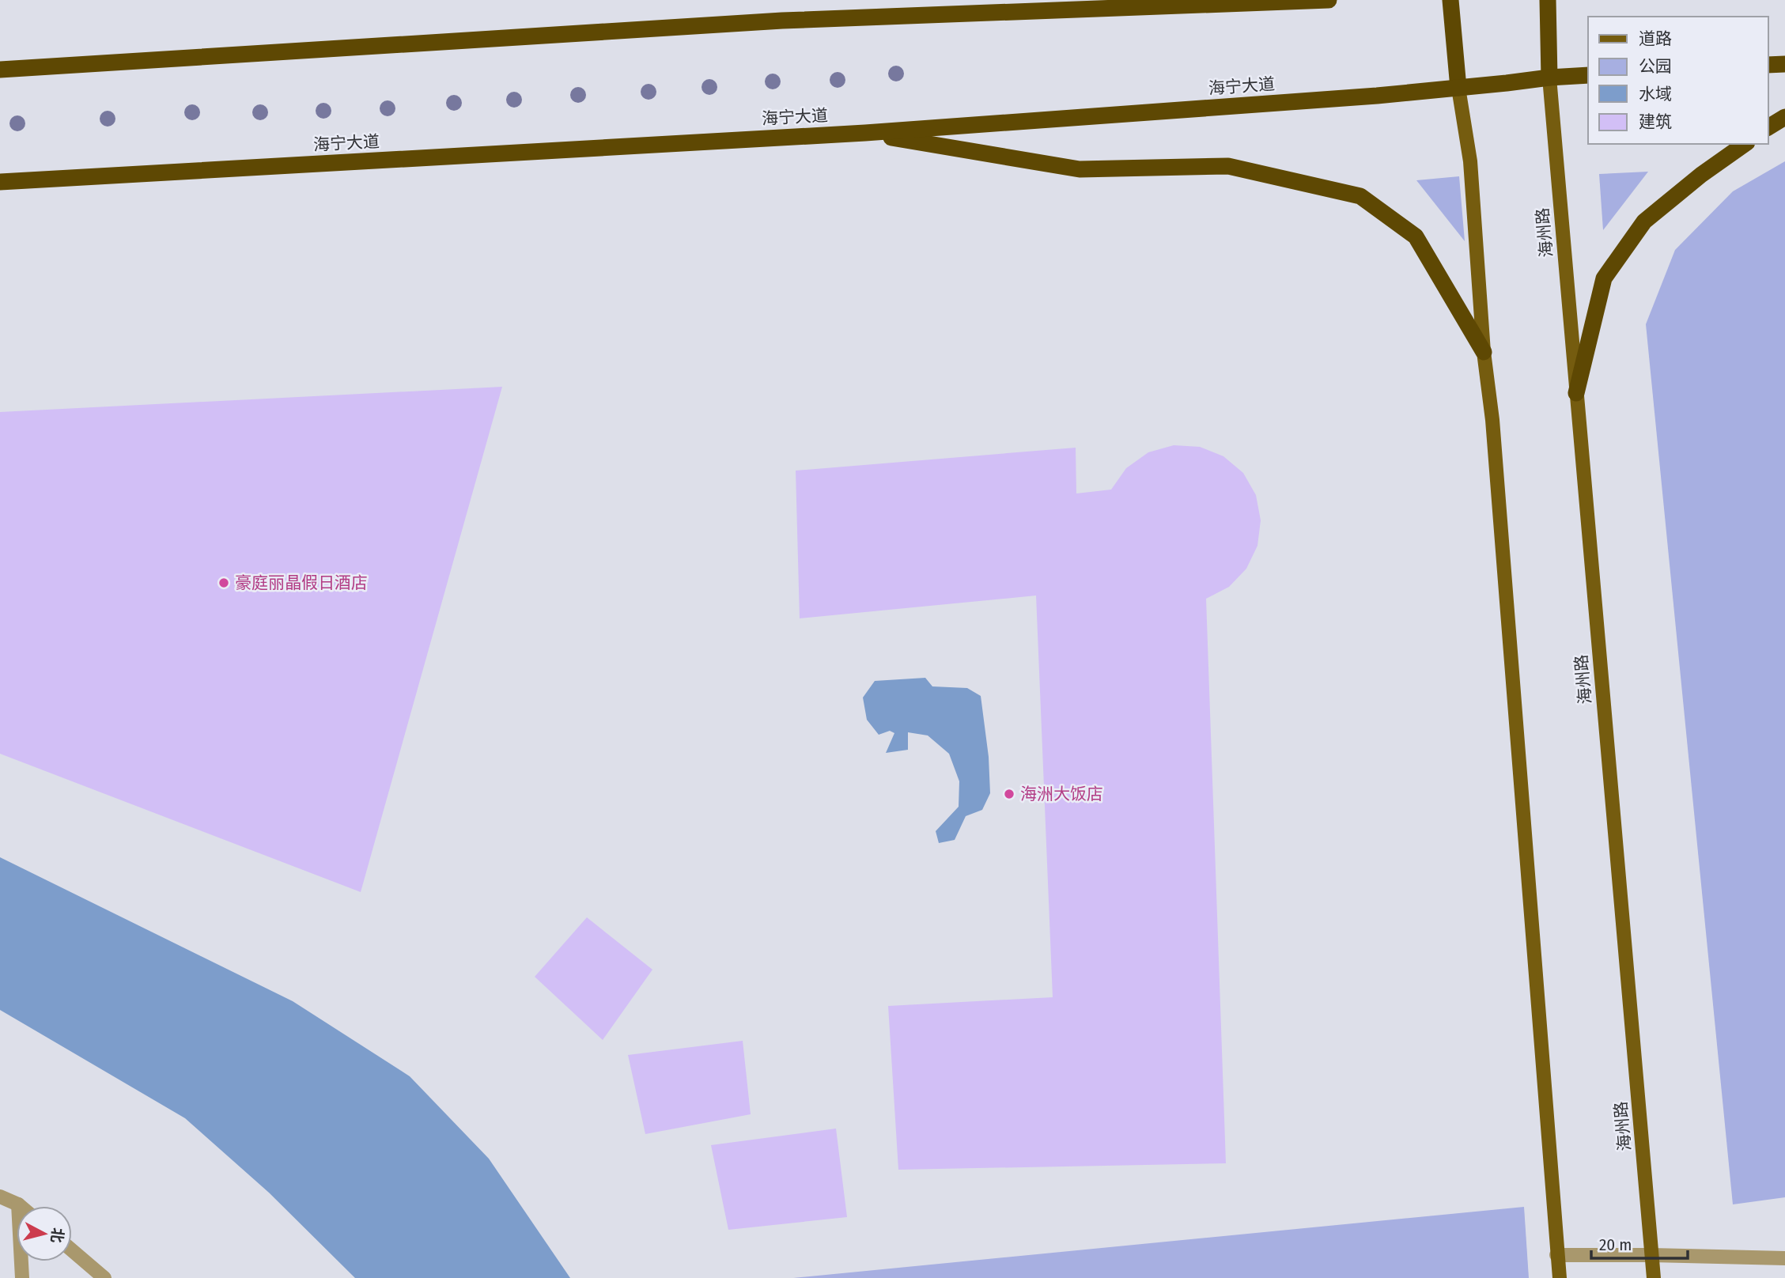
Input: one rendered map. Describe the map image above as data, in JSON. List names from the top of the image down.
{
  "streets": {
    "highway": ["海宁大道"],
    "main road": ["海州路"]
  },
  "crossings": [
    ["海宁大道", "海州路"]
  ],
  "places": ["豪庭丽晶假日酒店", "海洲大饭店"],
  "legend": [
    "道路",
    "公园",
    "水域",
    "建筑"
  ],
  "scale_bar": "20 m",
  "north": "right"
}
